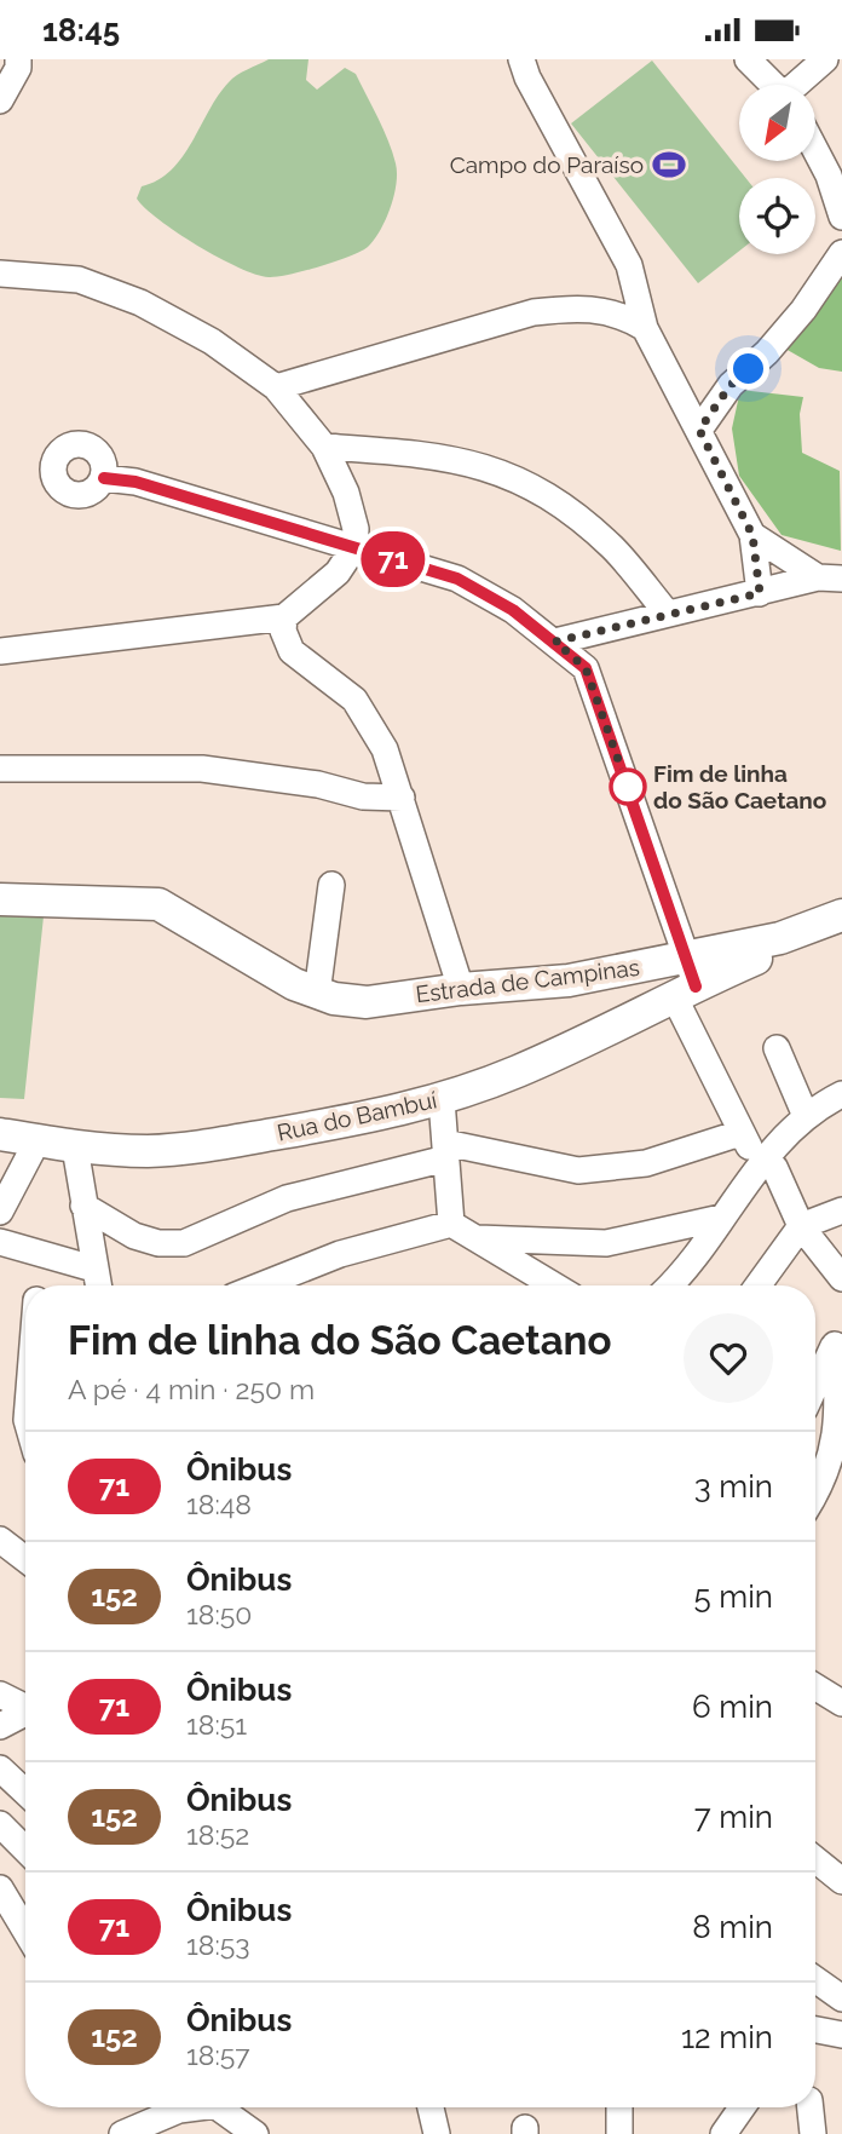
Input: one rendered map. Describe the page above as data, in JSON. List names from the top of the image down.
{
  "streets": {
    "main road": ["Estrada de Campinas", "Rua do Bambuí"]
  },
  "crossings": [
    ["Estrada de Campinas", "Rua do Bambuí"]
  ],
  "places": {
    "sports": ["Campo do Paraíso"],
    "other": ["Fim de linha do São Caetano"]
  },
  "lines": ["bus line 71"],
  "north": "bottom left",
  "page": {
    "status": "18:45",
    "on_map": "71",
    "heading": ["Fim de linha do São Caetano", "A pé · 4 min · 250 m"],
    "list": [
      {
        "mark": "71",
        "name": "Ônibus",
        "note": "18:48",
        "value": "3 min"
      },
      {
        "mark": "152",
        "name": "Ônibus",
        "note": "18:50",
        "value": "5 min"
      },
      {
        "mark": "71",
        "name": "Ônibus",
        "note": "18:51",
        "value": "6 min"
      },
      {
        "mark": "152",
        "name": "Ônibus",
        "note": "18:52",
        "value": "7 min"
      },
      {
        "mark": "71",
        "name": "Ônibus",
        "note": "18:53",
        "value": "8 min"
      },
      {
        "mark": "152",
        "name": "Ônibus",
        "note": "18:57",
        "value": "12 min"
      }
    ]
  }
}
